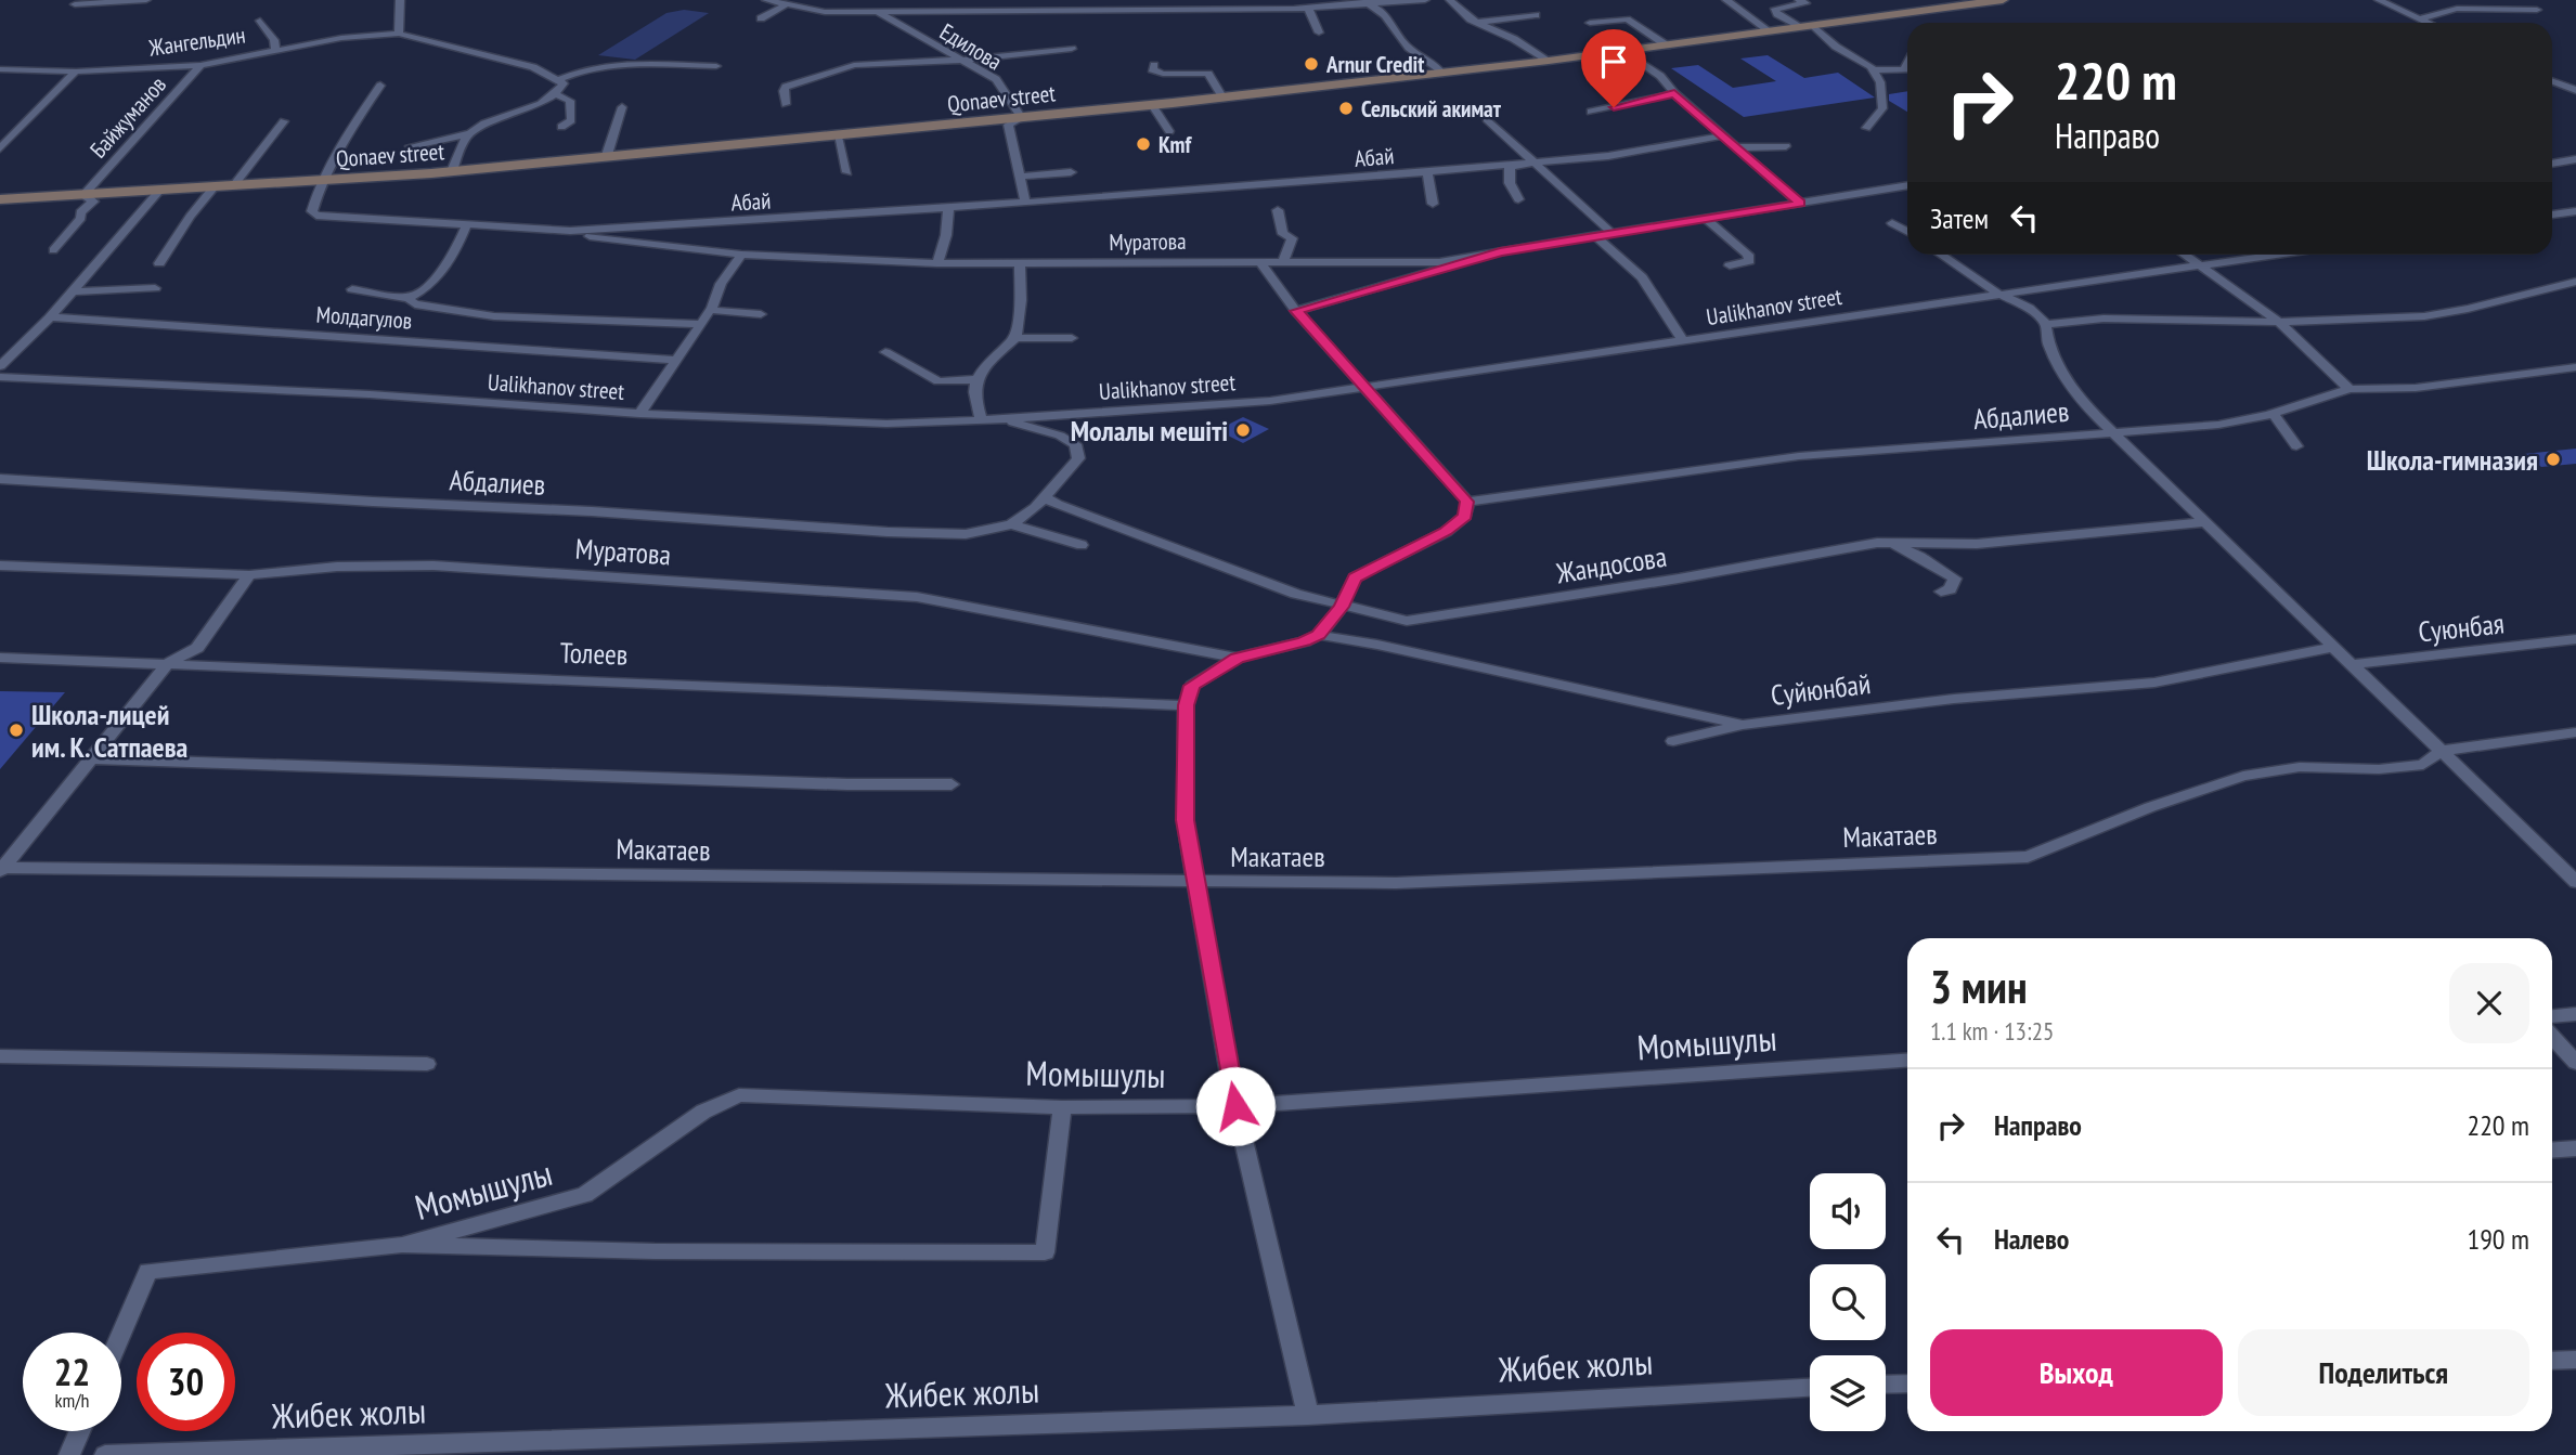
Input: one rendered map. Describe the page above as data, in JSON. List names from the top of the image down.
{
  "streets": {
    "main road": ["Qonaev street"],
    "street": [
      "Жангельдин",
      "Едилова",
      "Байжуманов",
      "Абай",
      "Муратова",
      "Ualikhanov street",
      "Молдагулов",
      "Абдалиев",
      "Жандосова",
      "Суюнбая",
      "Толеев",
      "Суйюнбай",
      "Макатаев",
      "Момышулы",
      "Жибек жолы"
    ]
  },
  "crossings": [
    ["Жангельдин", "Байжуманов"],
    ["Едилова", "Qonaev street"],
    ["Qonaev street", "Байжуманов"],
    ["Абай", "Муратова"]
  ],
  "places": [
    "Arnur Credit",
    "Сельский акимат",
    "Kmf",
    "Молалы мешіті",
    "Школа-гимназия",
    "Школа-лицей им. К. Сатпаева"
  ],
  "page": {
    "turn": ["220 m", "Направо"],
    "then": "Затем",
    "heading": ["3 мин", "1.1 km · 13:25"],
    "list": [
      {
        "name": "Направо",
        "value": "220 m"
      },
      {
        "name": "Налево",
        "value": "190 m"
      }
    ],
    "buttons": ["Выход", "Поделиться"],
    "speed": "22 km/h",
    "limit": "30"
  }
}
